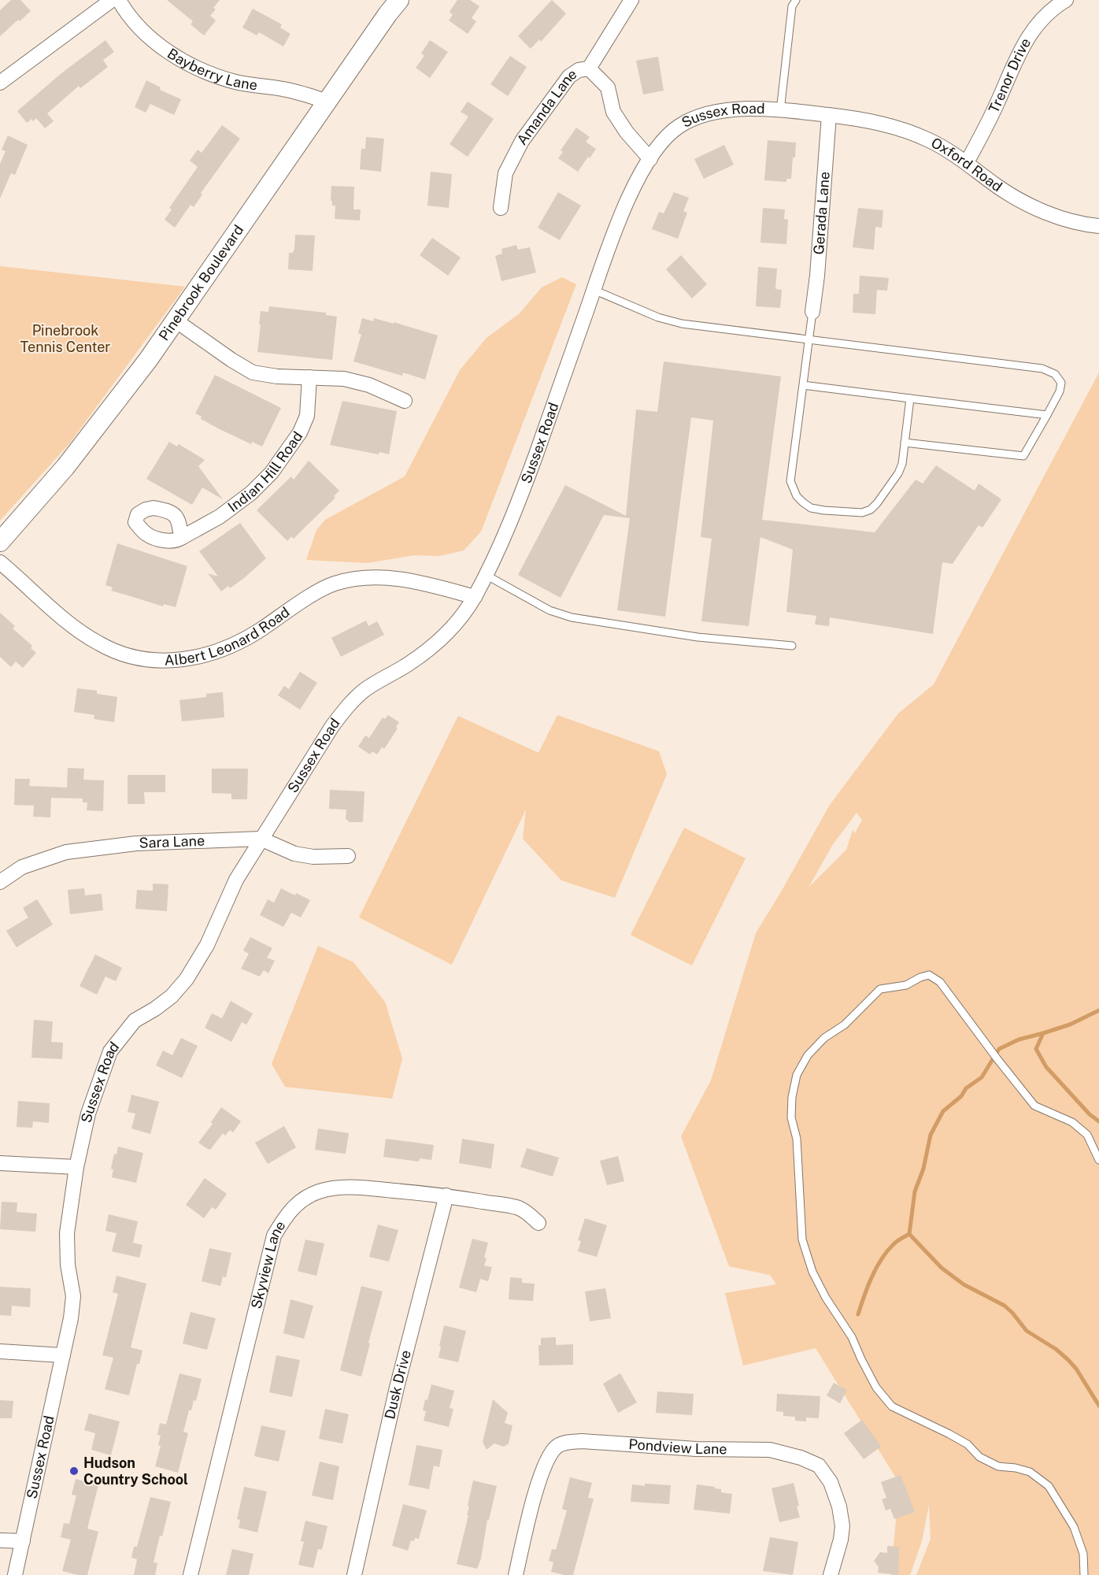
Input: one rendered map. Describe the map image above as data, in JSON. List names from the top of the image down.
{
  "streets": {
    "street": [
      "Bayberry Lane",
      "Trenor Drive",
      "Amanda Lane",
      "Sussex Road",
      "Oxford Road",
      "Gerada Lane",
      "Pinebrook Boulevard",
      "Indian Hill Road",
      "Albert Leonard Road",
      "Sara Lane",
      "Skyview Lane",
      "Dusk Drive",
      "Pondview Lane"
    ]
  },
  "crossings": [
    ["Bayberry Lane", "Pinebrook Boulevard"],
    ["Trenor Drive", "Oxford Road"],
    ["Amanda Lane", "Sussex Road"],
    ["Sussex Road", "Oxford Road"],
    ["Sussex Road", "Gerada Lane"],
    ["Sussex Road", "Albert Leonard Road"],
    ["Sussex Road", "Sara Lane"],
    ["Oxford Road", "Gerada Lane"],
    ["Skyview Lane", "Dusk Drive"]
  ],
  "parks": ["Pinebrook Tennis Center"],
  "places": ["Hudson Country School"]
}
